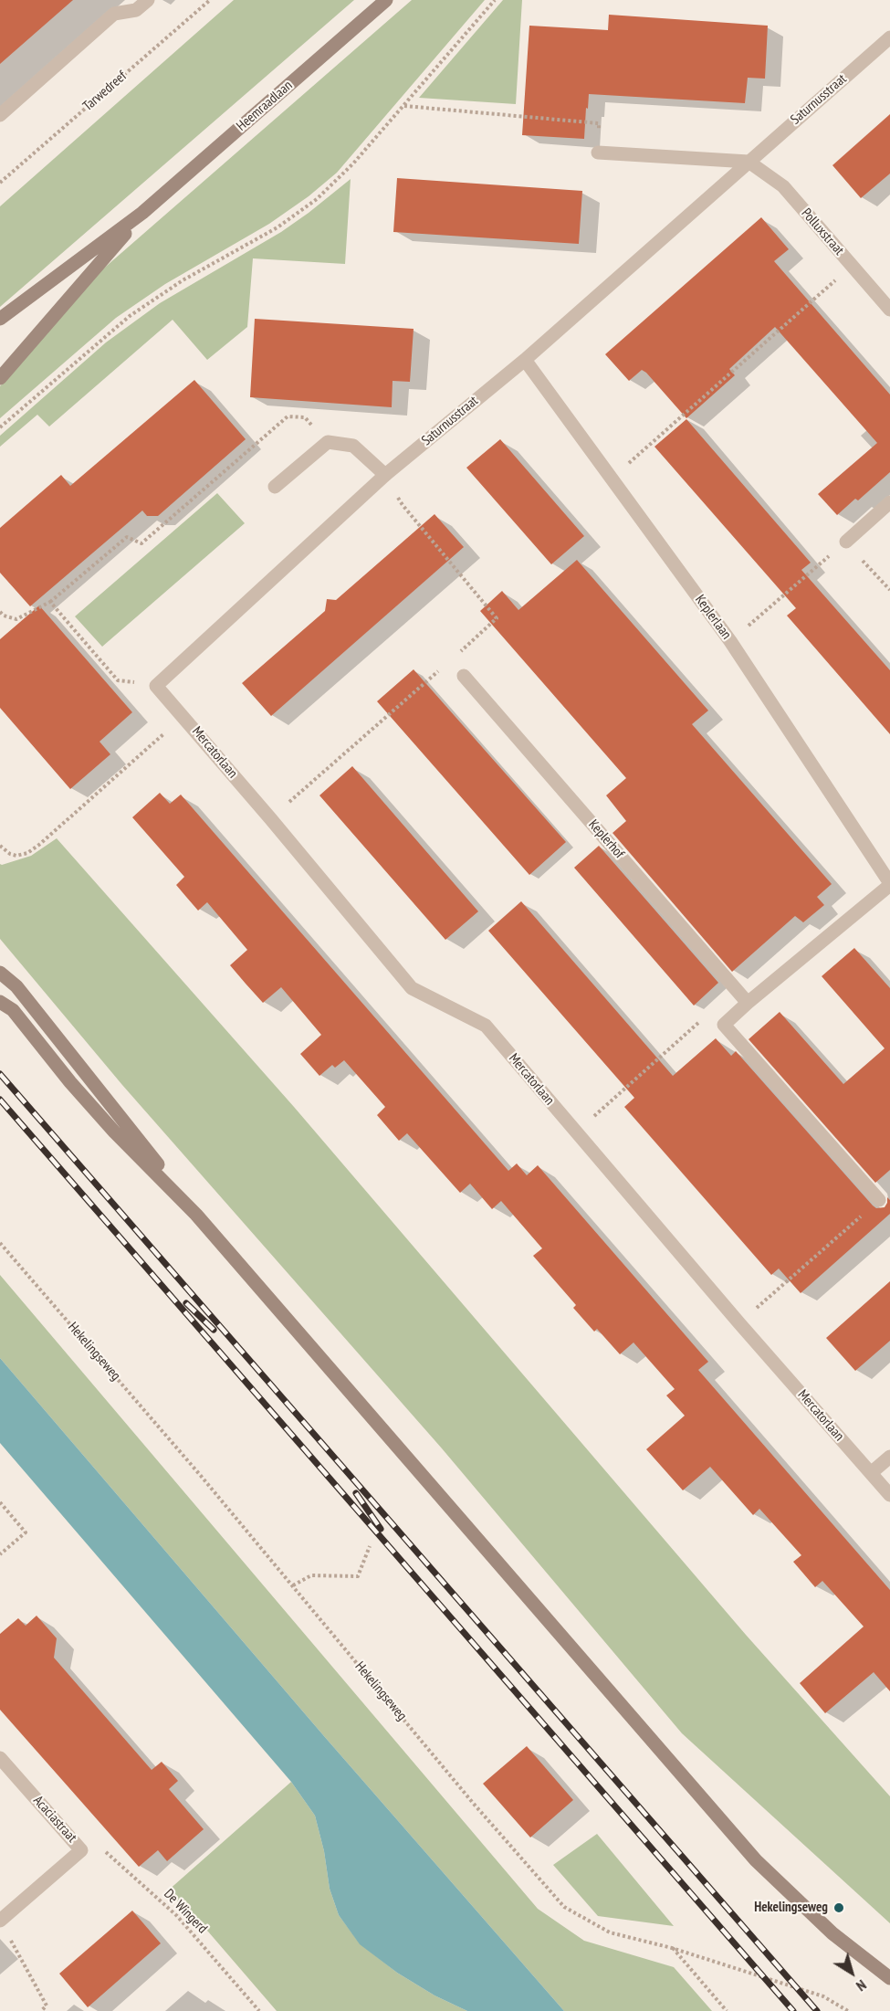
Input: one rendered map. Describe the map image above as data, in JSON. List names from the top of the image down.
{
  "streets": {
    "street": [
      "Saturnusstraat",
      "Heemraadlaan",
      "Polluxstraat",
      "Keplerlaan",
      "Mercatorlaan",
      "Keplerhof",
      "Acaciastraat"
    ],
    "path": ["Tarwedreef", "Hekelingseweg", "De Wingerd"]
  },
  "crossings": [
    ["Saturnusstraat", "Polluxstraat"],
    ["Saturnusstraat", "Keplerlaan"],
    ["Saturnusstraat", "Mercatorlaan"],
    ["Acaciastraat", "De Wingerd"]
  ],
  "places": ["Hekelingseweg"],
  "north": "bottom right"
}
